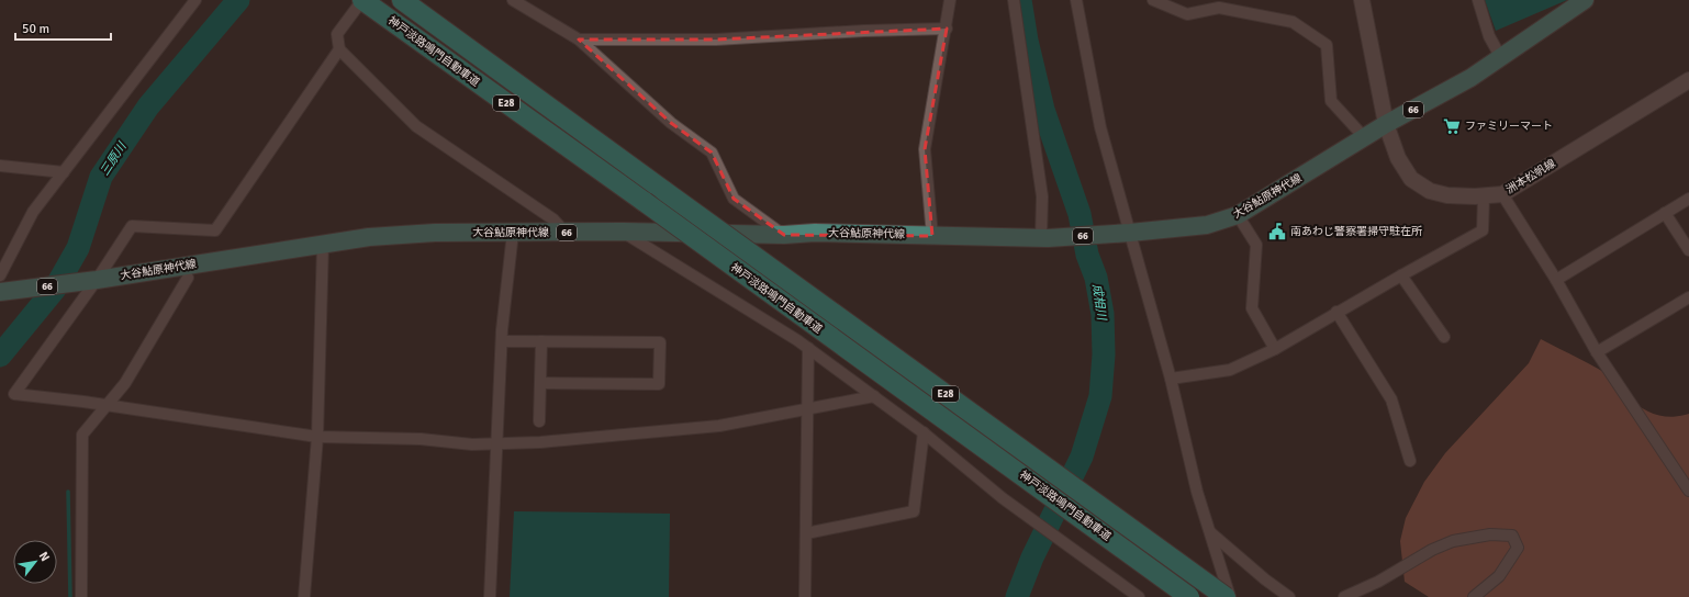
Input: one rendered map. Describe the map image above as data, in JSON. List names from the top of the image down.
{
  "streets": {
    "highway": ["神戸淡路鳴門自動車道", "E28"],
    "main road": ["66", "洲本松帆線", "大谷鮎原神代線"]
  },
  "crossings": [
    ["66", "大谷鮎原神代線"],
    ["洲本松帆線", "大谷鮎原神代線"]
  ],
  "water": ["三原川", "成相川"],
  "places": {
    "supermarket": ["ファミリーマート"],
    "public building": ["南あわじ警察署掃守駐在所"]
  },
  "scale_bar": "50 m",
  "north": "top right"
}
